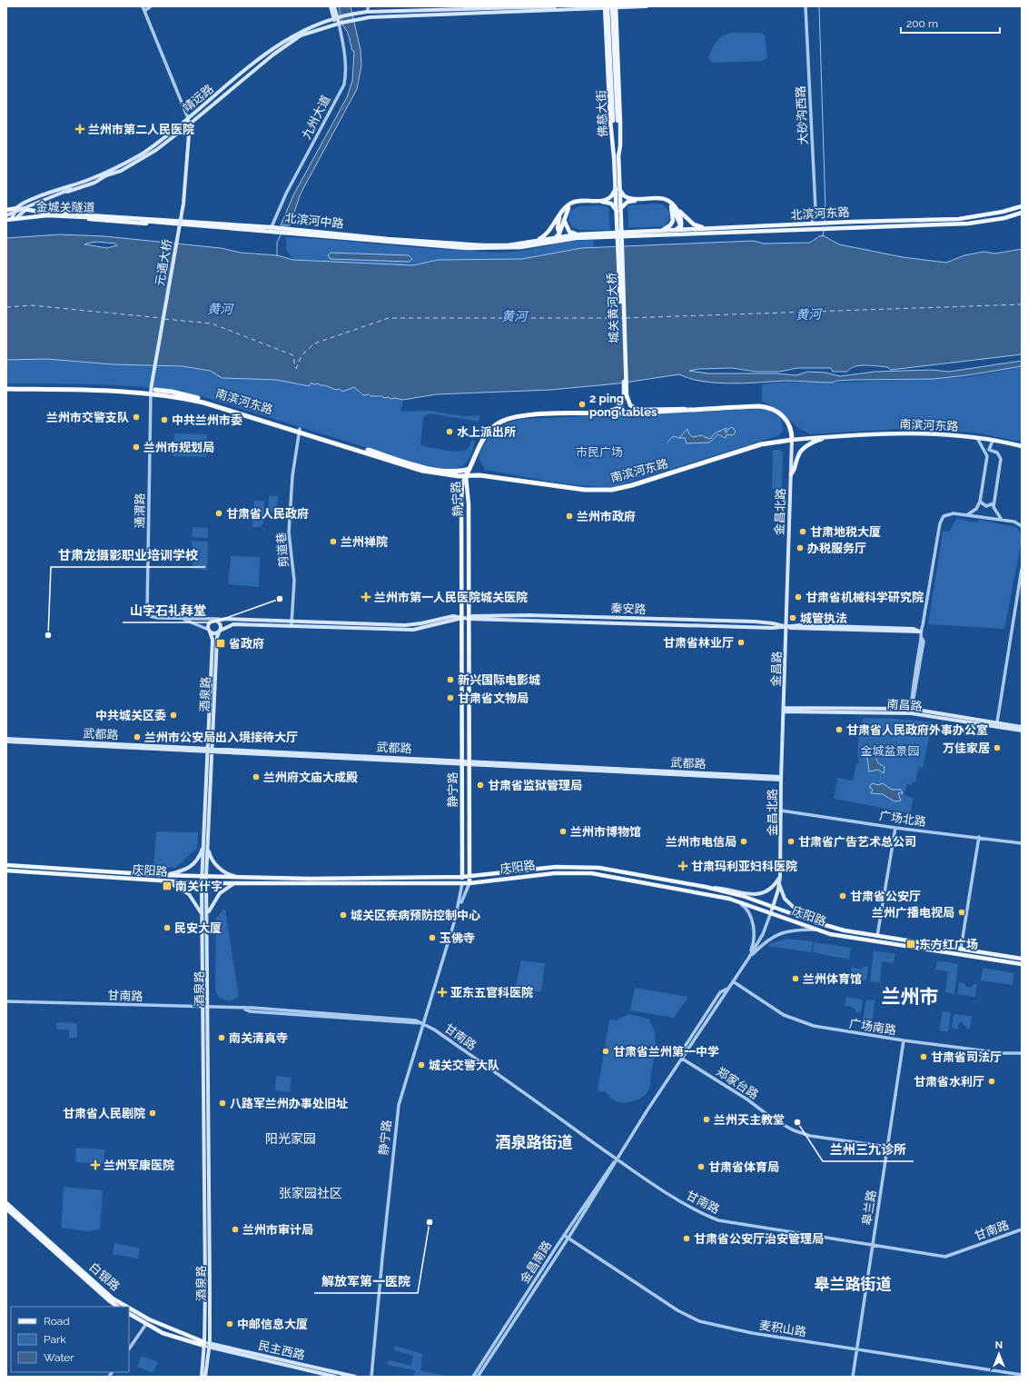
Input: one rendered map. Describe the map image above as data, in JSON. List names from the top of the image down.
{
  "streets": {
    "highway": ["南滨河东路"],
    "main road": [
      "靖远路",
      "佛慈大街",
      "九州大道",
      "金城关隧道",
      "北滨河东路",
      "北滨河中路",
      "元通大桥",
      "城关黄河大桥",
      "静宁路",
      "金昌北路",
      "秦安路",
      "金昌路",
      "酒泉路",
      "南昌路",
      "武都路",
      "庆阳路",
      "白银路",
      "民主西路"
    ],
    "street": [
      "大砂沟西路",
      "通渭路",
      "剪道巷",
      "广场北路",
      "甘南路",
      "广场南路",
      "郑家台路",
      "皋兰路",
      "金昌南路",
      "麦积山路"
    ]
  },
  "crossings": [
    ["靖远路", "佛慈大街"],
    ["靖远路", "九州大道"],
    ["靖远路", "北滨河中路"],
    ["靖远路", "元通大桥"],
    ["佛慈大街", "城关黄河大桥"],
    ["大砂沟西路", "北滨河东路"],
    ["九州大道", "北滨河中路"],
    ["金城关隧道", "北滨河中路"],
    ["北滨河东路", "北滨河中路"],
    ["元通大桥", "南滨河东路"],
    ["元通大桥", "通渭路"],
    ["南滨河东路", "静宁路"],
    ["南滨河东路", "通渭路"],
    ["南滨河东路", "金昌北路"],
    ["南滨河东路", "剪道巷"],
    ["静宁路", "秦安路"],
    ["静宁路", "武都路"],
    ["静宁路", "庆阳路"],
    ["静宁路", "甘南路"],
    ["金昌北路", "秦安路"],
    ["金昌北路", "金昌路"],
    ["金昌北路", "南昌路"],
    ["金昌北路", "武都路"],
    ["金昌北路", "广场北路"],
    ["金昌北路", "庆阳路"],
    ["金昌北路", "金昌南路"],
    ["剪道巷", "秦安路"],
    ["秦安路", "金昌路"],
    ["金昌路", "南昌路"],
    ["酒泉路", "武都路"],
    ["酒泉路", "庆阳路"],
    ["酒泉路", "甘南路"],
    ["酒泉路", "白银路"],
    ["酒泉路", "民主西路"],
    ["庆阳路", "金昌南路"],
    ["甘南路", "皋兰路"],
    ["甘南路", "金昌南路"],
    ["广场南路", "皋兰路"],
    ["广场南路", "金昌南路"],
    ["郑家台路", "皋兰路"],
    ["郑家台路", "金昌南路"],
    ["皋兰路", "麦积山路"],
    ["金昌南路", "麦积山路"],
    ["白银路", "民主西路"]
  ],
  "districts": [
    "兰州市",
    "阳光家园",
    "酒泉路街道",
    "张家园社区",
    "皋兰路街道"
  ],
  "water": ["黄河"],
  "parks": ["市民广场", "金城盆景园"],
  "places": {
    "health": [
      "兰州市第二人民医院",
      "兰州市第一人民医院城关医院",
      "甘肃玛利亚妇科医院",
      "亚东五官科医院",
      "兰州军康医院"
    ],
    "other": [
      "2 ping pong tables",
      "兰州市交警支队",
      "中共兰州市委",
      "水上派出所",
      "兰州市规划局",
      "甘肃省人民政府",
      "兰州市政府",
      "甘肃地税大厦",
      "兰州禅院",
      "办税服务厅",
      "甘肃省机械科学研究院",
      "山字石礼拜堂",
      "城管执法",
      "甘肃龙摄影职业培训学校",
      "甘肃省林业厅",
      "新兴国际电影城",
      "甘肃省文物局",
      "中共城关区委",
      "甘肃省人民政府外事办公室",
      "兰州市公安局出入境接待大厅",
      "万佳家居",
      "兰州府文庙大成殿",
      "甘肃省监狱管理局",
      "兰州市博物馆",
      "兰州市电信局",
      "甘肃省广告艺术总公司",
      "甘肃省公安厅",
      "兰州广播电视局",
      "城关区疾病预防控制中心",
      "民安大厦",
      "玉佛寺",
      "兰州体育馆",
      "南关清真寺",
      "甘肃省兰州第一中学",
      "甘肃省司法厅",
      "城关交警大队",
      "甘肃省水利厅",
      "八路军兰州办事处旧址",
      "甘肃省人民剧院",
      "兰州天主教堂",
      "兰州三九诊所",
      "甘肃省体育局",
      "解放军第一医院",
      "兰州市审计局",
      "甘肃省公安厅治安管理局",
      "中邮信息大厦"
    ],
    "transit": ["省政府", "南关什字", "东方红广场"]
  },
  "legend": ["Road", "Park", "Water"],
  "scale_bar": "200 m",
  "north": "top"
}
